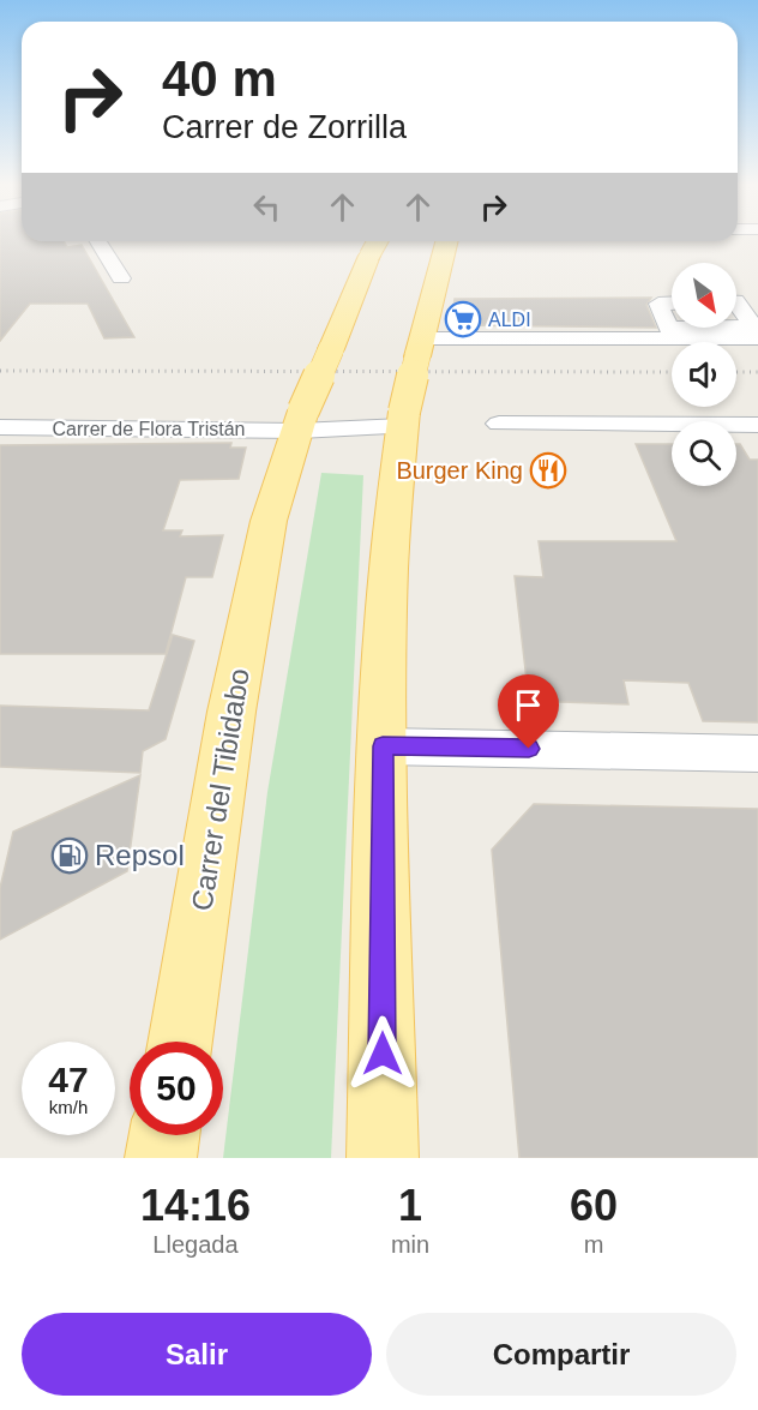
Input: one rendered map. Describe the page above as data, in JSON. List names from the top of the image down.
{
  "streets": {
    "main road": ["Carrer del Tibidabo"],
    "street": ["Carrer de Flora Tristán"]
  },
  "crossings": [
    ["Carrer de Flora Tristán", "Carrer del Tibidabo"]
  ],
  "places": {
    "supermarket": ["ALDI"],
    "restaurant": ["Burger King"],
    "fuel station": ["Repsol"]
  },
  "north": "bottom right",
  "page": {
    "turn": ["40 m", "Carrer de Zorrilla"],
    "speed": "47 km/h",
    "limit": "50",
    "eta": [
      "14:16",
      "Llegada",
      "1",
      "min",
      "60",
      "m"
    ],
    "buttons": ["Salir", "Compartir"]
  }
}
